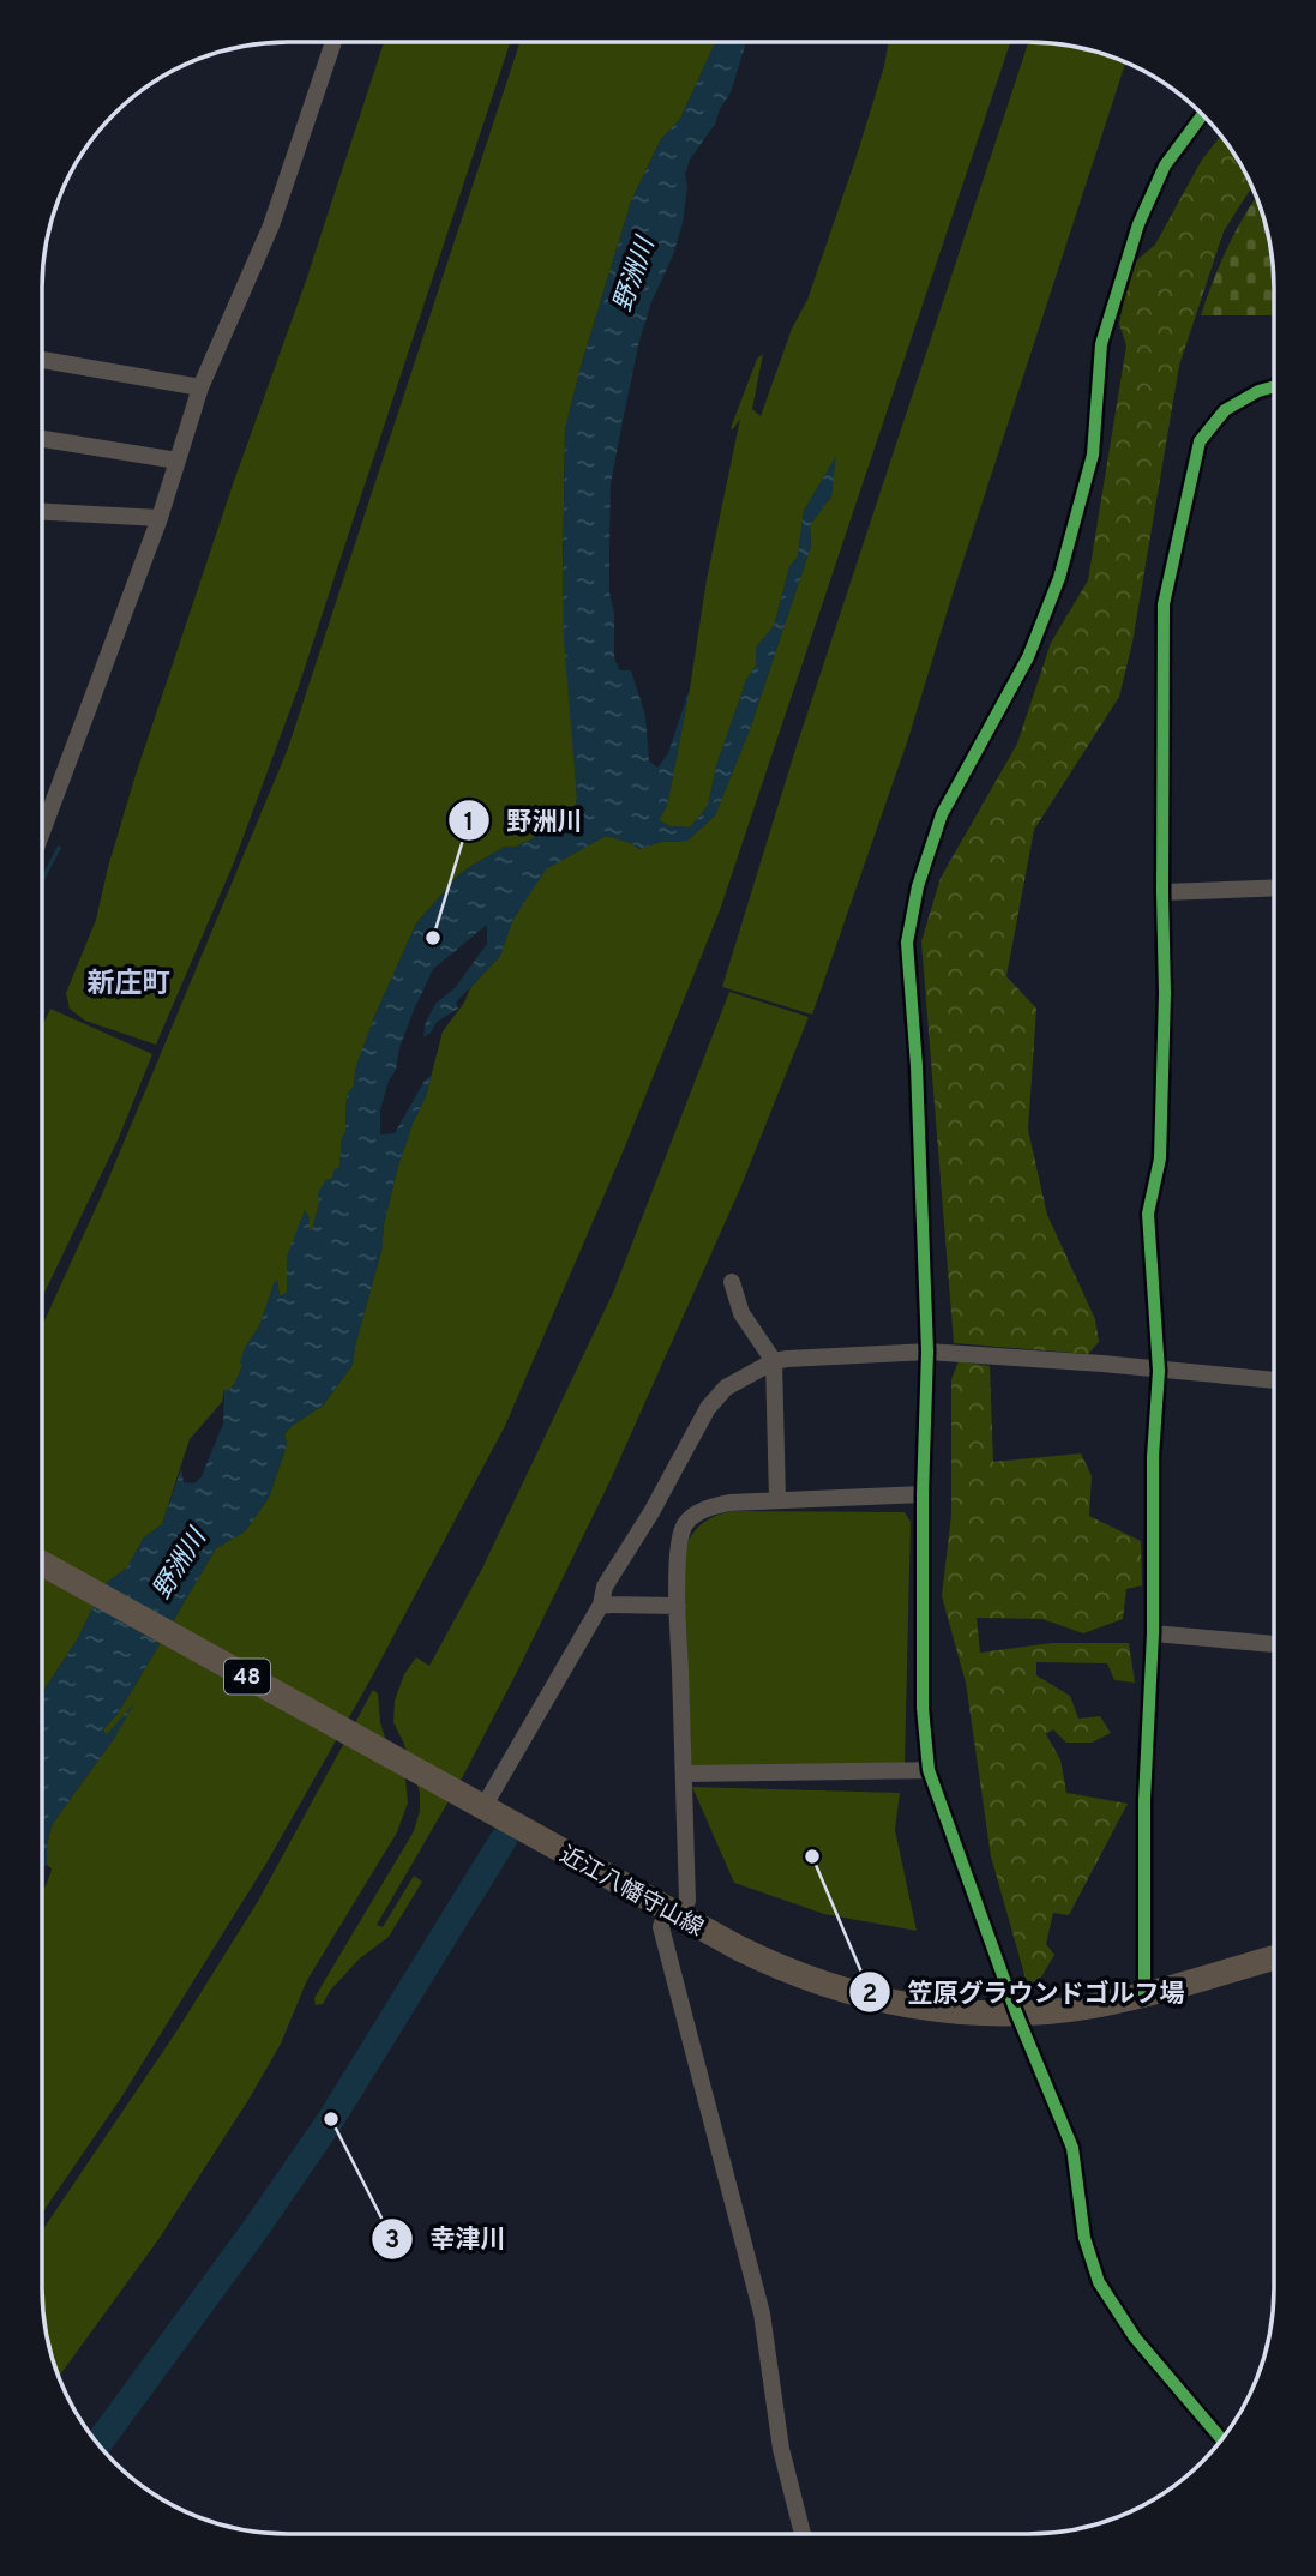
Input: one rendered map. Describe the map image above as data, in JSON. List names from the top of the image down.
{
  "streets": {
    "main road": ["48", "近江八幡守山線"]
  },
  "districts": ["新庄町"],
  "water": ["野洲川"],
  "places": ["野洲川", "笠原グラウンドゴルフ場", "幸津川"]
}
